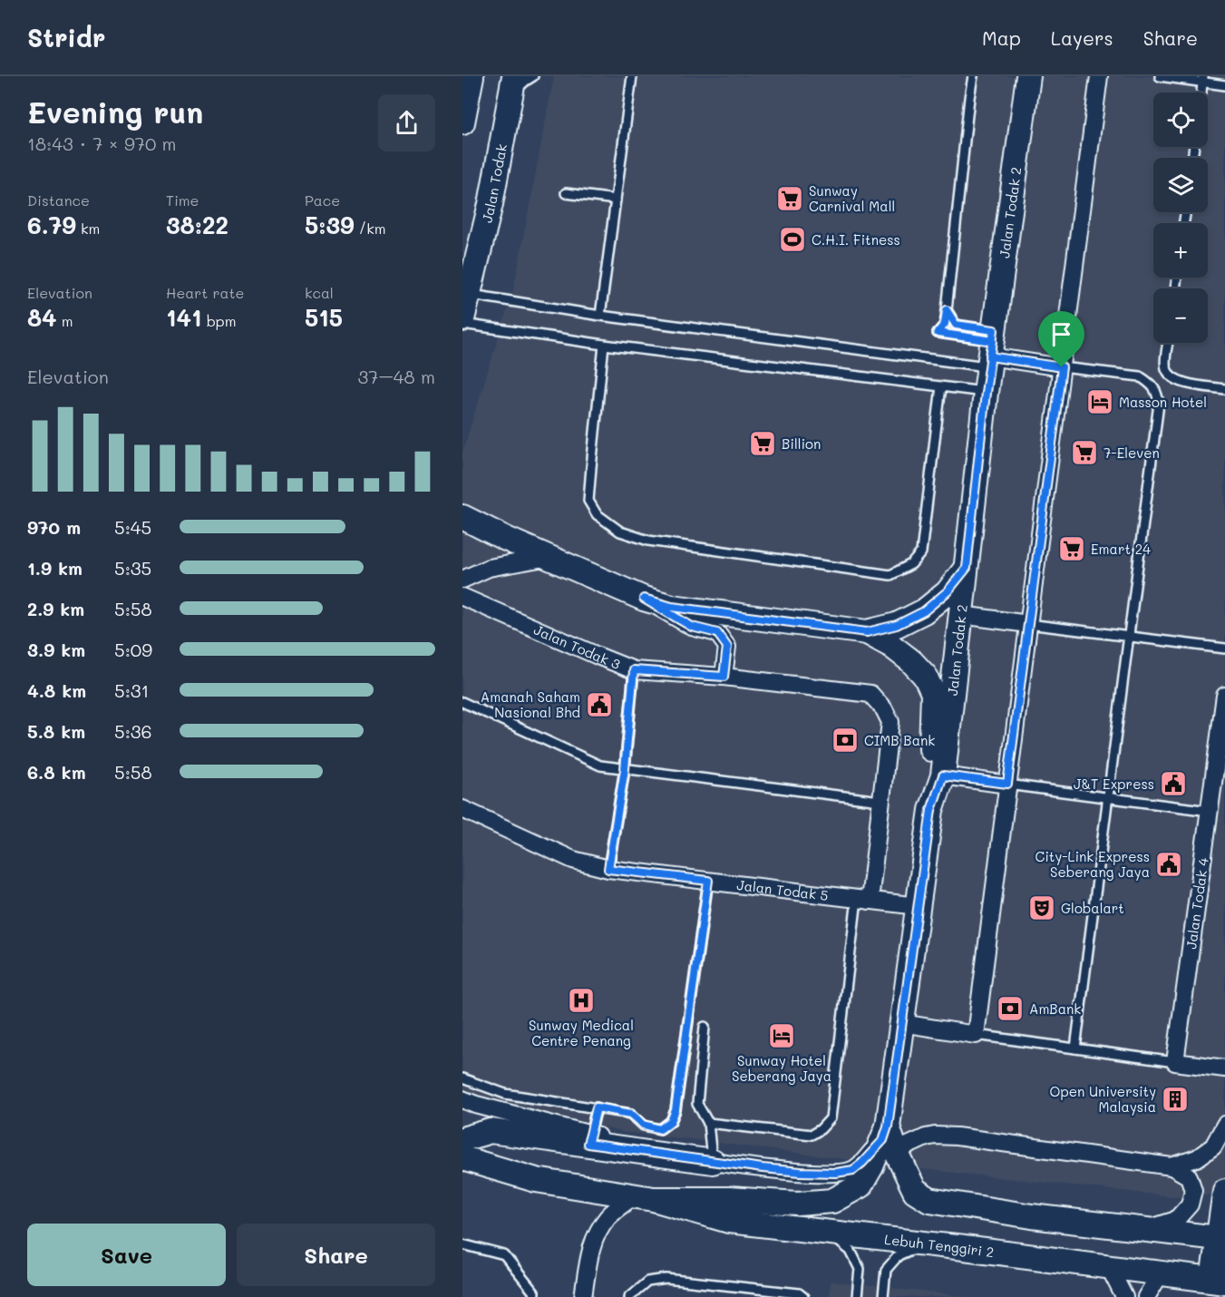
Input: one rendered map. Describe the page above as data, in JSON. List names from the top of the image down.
{
  "streets": {
    "main road": ["Jalan Todak", "Jalan Todak 2", "Lebuh Tenggiri 2"],
    "street": ["Jalan Todak 3", "Jalan Todak 5", "Jalan Todak 4"]
  },
  "crossings": [
    ["Jalan Todak 2", "Jalan Todak 5"],
    ["Jalan Todak 2", "Lebuh Tenggiri 2"]
  ],
  "places": {
    "supermarket": [
      "Sunway Carnival Mall",
      "Billion",
      "7-Eleven",
      "Emart 24"
    ],
    "sports": ["C.H.I. Fitness"],
    "hotel": ["Masson Hotel", "Sunway Hotel Seberang Jaya"],
    "public building": ["Amanah Saham Nasional Bhd", "J&T Express", "City-Link Express Seberang Jaya"],
    "bank": ["CIMB Bank", "AmBank"],
    "theatre": ["Globalart"],
    "hospital": ["Sunway Medical Centre Penang"],
    "building": ["Open University Malaysia"]
  },
  "page": {
    "header": "Stridr",
    "nav": ["Map", "Layers", "Share"],
    "heading": ["Evening run", "18:43 · 7 × 970 m"],
    "map_buttons": ["+", "−"],
    "stats": [
      ["Distance", "6.79 km"],
      ["Time", "38:22"],
      ["Pace", "5:39 /km"],
      ["Elevation", "84 m"],
      ["Heart rate", "141 bpm"],
      ["kcal", "515"]
    ],
    "chart": ["Elevation", "37–48 m"],
    "list": [
      {
        "name": "970 m",
        "note": "5:45"
      },
      {
        "name": "1.9 km",
        "note": "5:35"
      },
      {
        "name": "2.9 km",
        "note": "5:58"
      },
      {
        "name": "3.9 km",
        "note": "5:09"
      },
      {
        "name": "4.8 km",
        "note": "5:31"
      },
      {
        "name": "5.8 km",
        "note": "5:36"
      },
      {
        "name": "6.8 km",
        "note": "5:58"
      }
    ],
    "buttons": ["Save", "Share"]
  }
}
